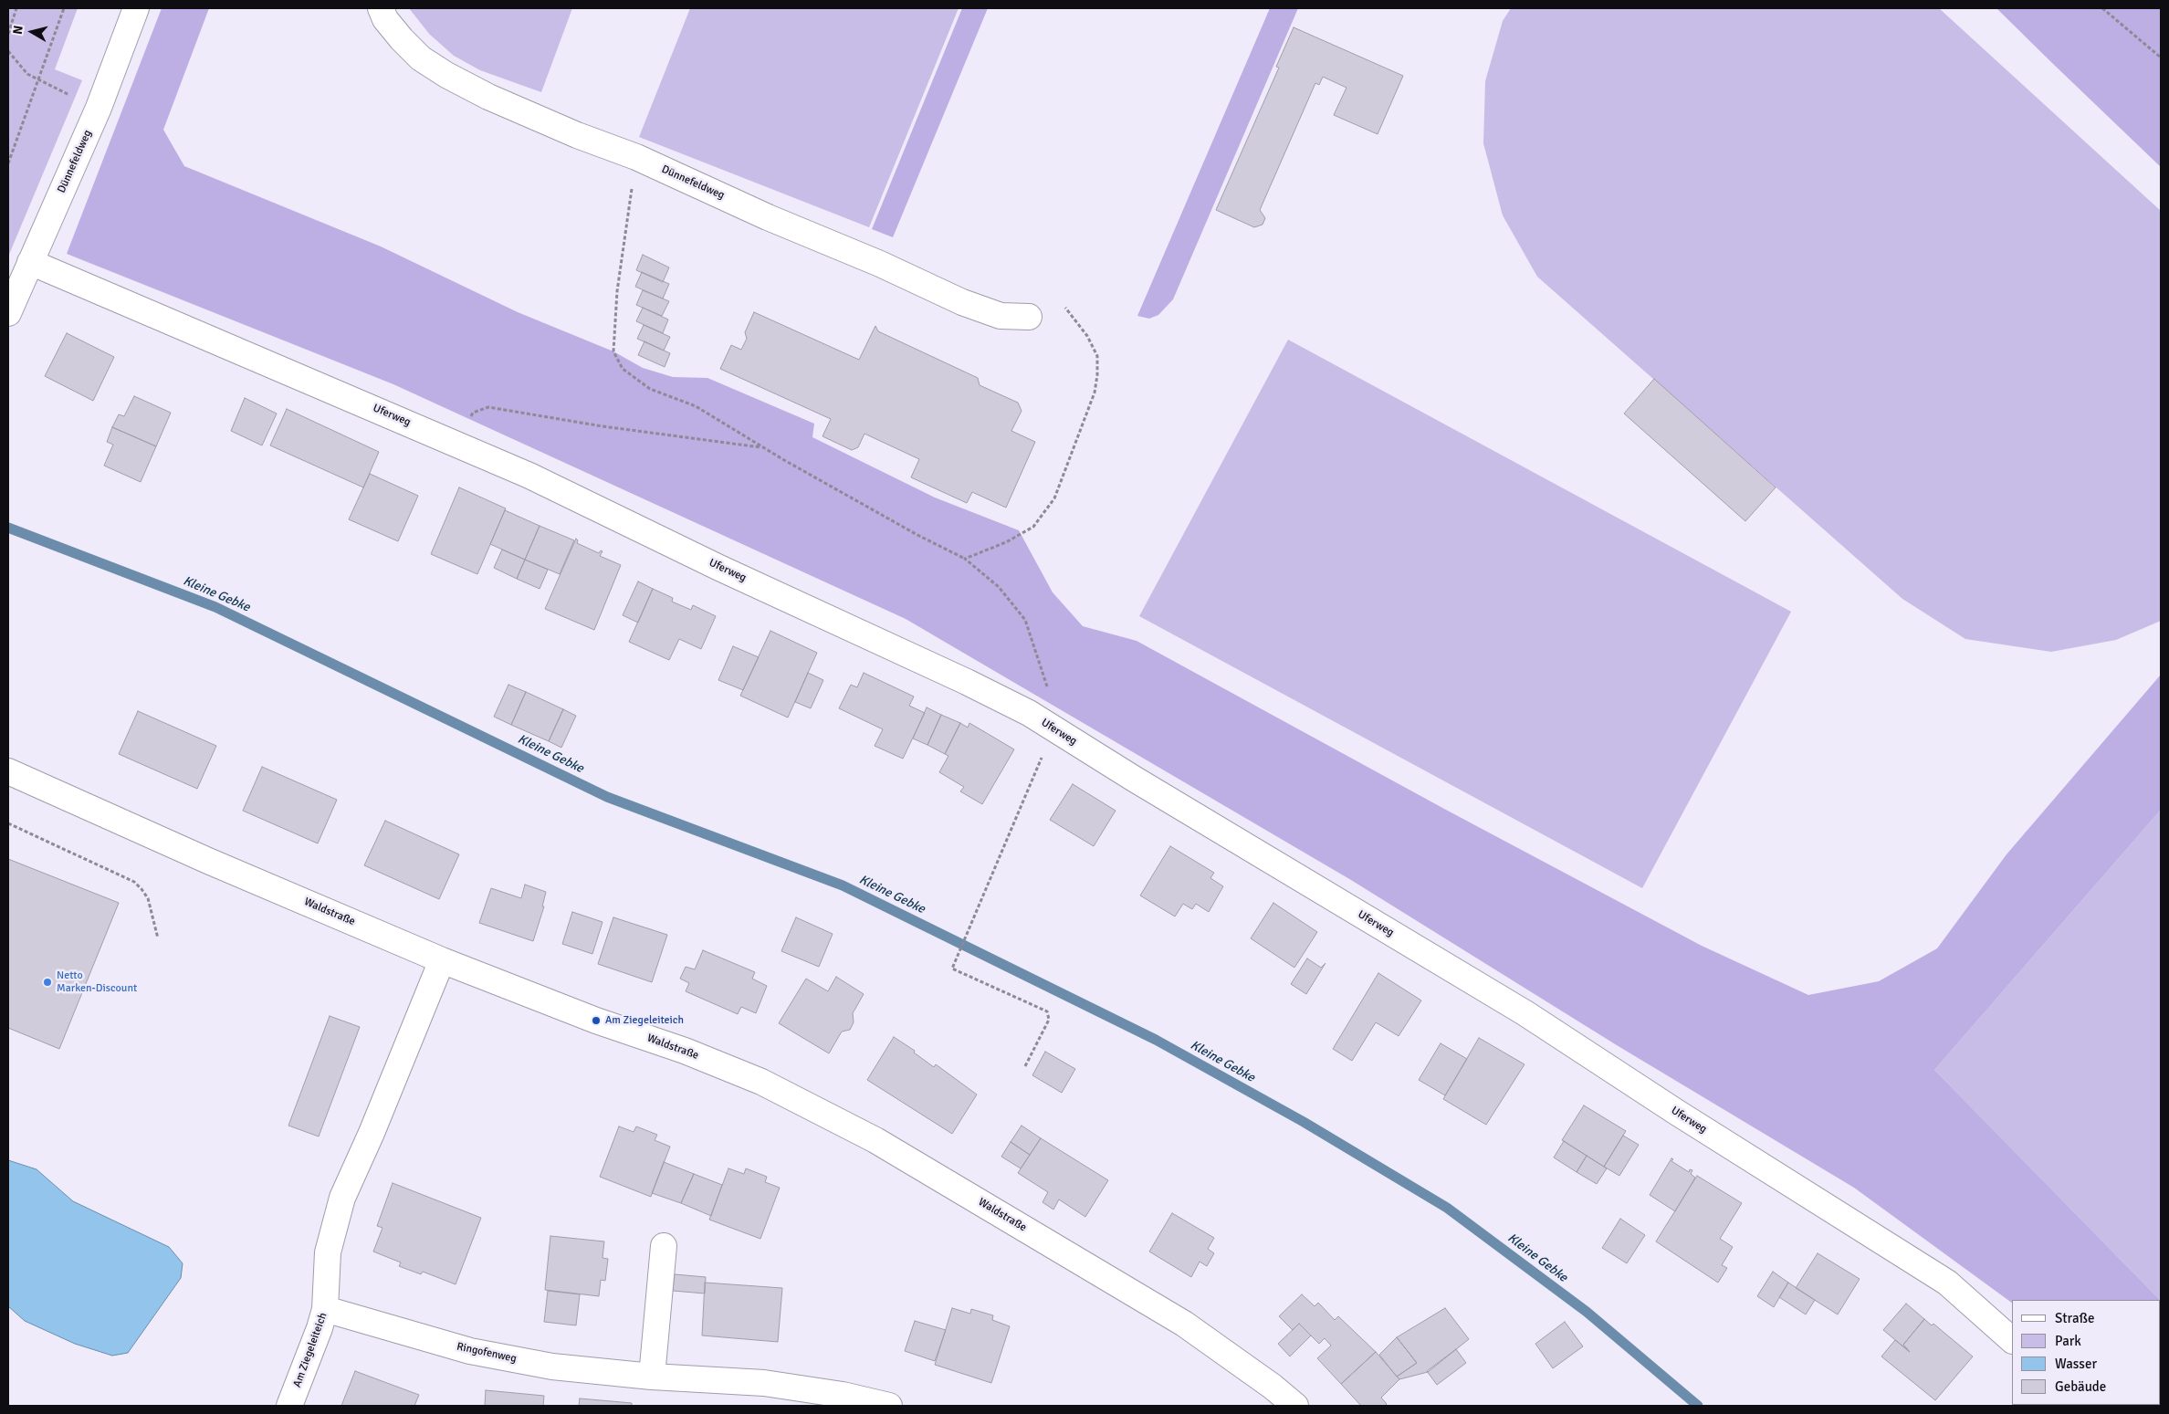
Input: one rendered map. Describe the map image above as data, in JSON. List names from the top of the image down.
{
  "streets": {
    "street": [
      "Dünnefeldweg",
      "Uferweg",
      "Waldstraße",
      "Am Ziegeleiteich",
      "Ringofenweg"
    ]
  },
  "crossings": [
    ["Dünnefeldweg", "Uferweg"],
    ["Waldstraße", "Am Ziegeleiteich"],
    ["Am Ziegeleiteich", "Ringofenweg"]
  ],
  "water": ["Kleine Gebke"],
  "places": ["Netto Marken-Discount", "Am Ziegeleiteich"],
  "legend": [
    "Straße",
    "Park",
    "Wasser",
    "Gebäude"
  ],
  "north": "left"
}
